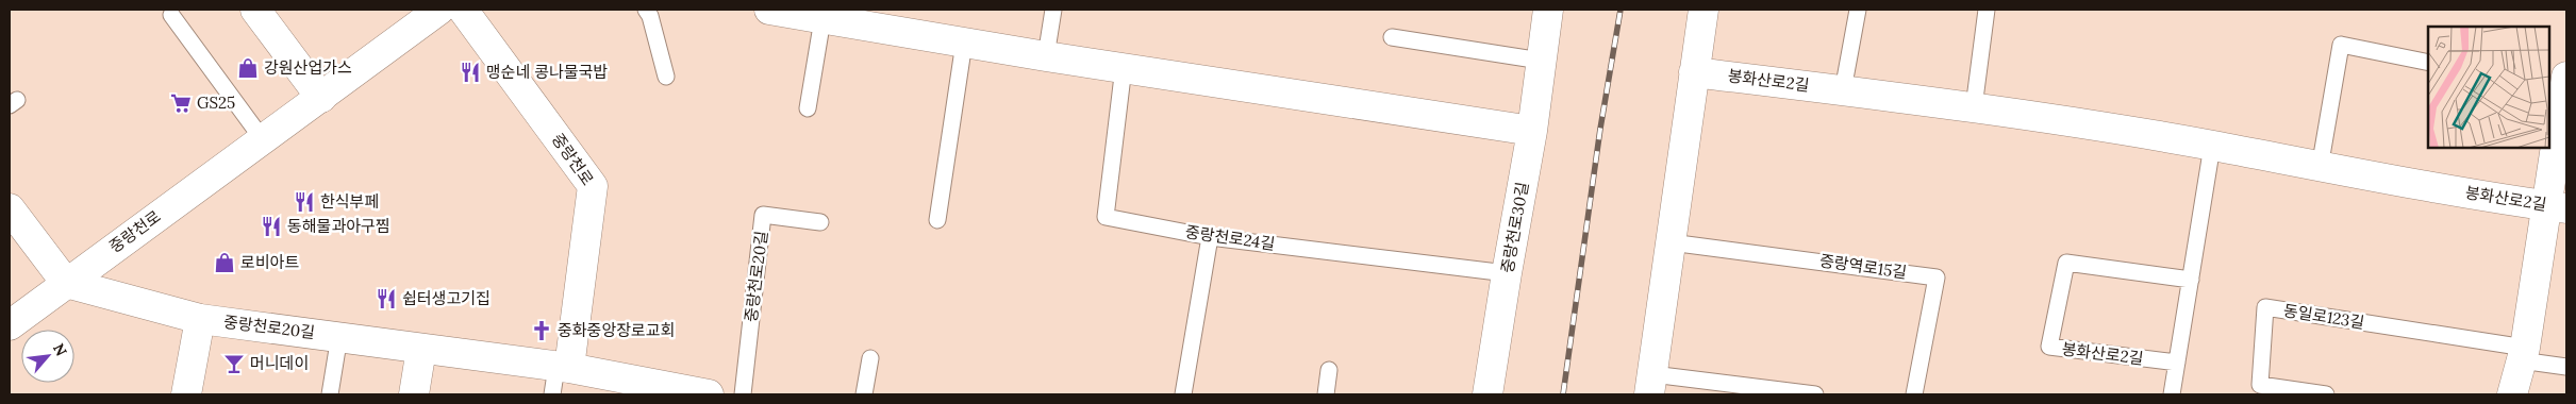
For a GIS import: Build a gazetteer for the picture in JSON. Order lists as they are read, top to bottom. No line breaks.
{"streets":{"street":["봉화산로2길","중랑천로","중랑천로30길","중랑천로20길"],"lane":["중랑천로24길","중랑역로15길","동일로123길"]},"crossings":[["중랑천로","중랑천로20길"],["중랑천로30길","중랑천로24길"]],"places":{"shop":["강원산업가스","로비아트"],"restaurant":["맹순네 콩나물국밥","한식부페","동해물과아구찜","쉽터생고기집"],"supermarket":["GS25"],"church":["중화중앙장로교회"],"bar":["머니데이"]},"north":"top right"}
